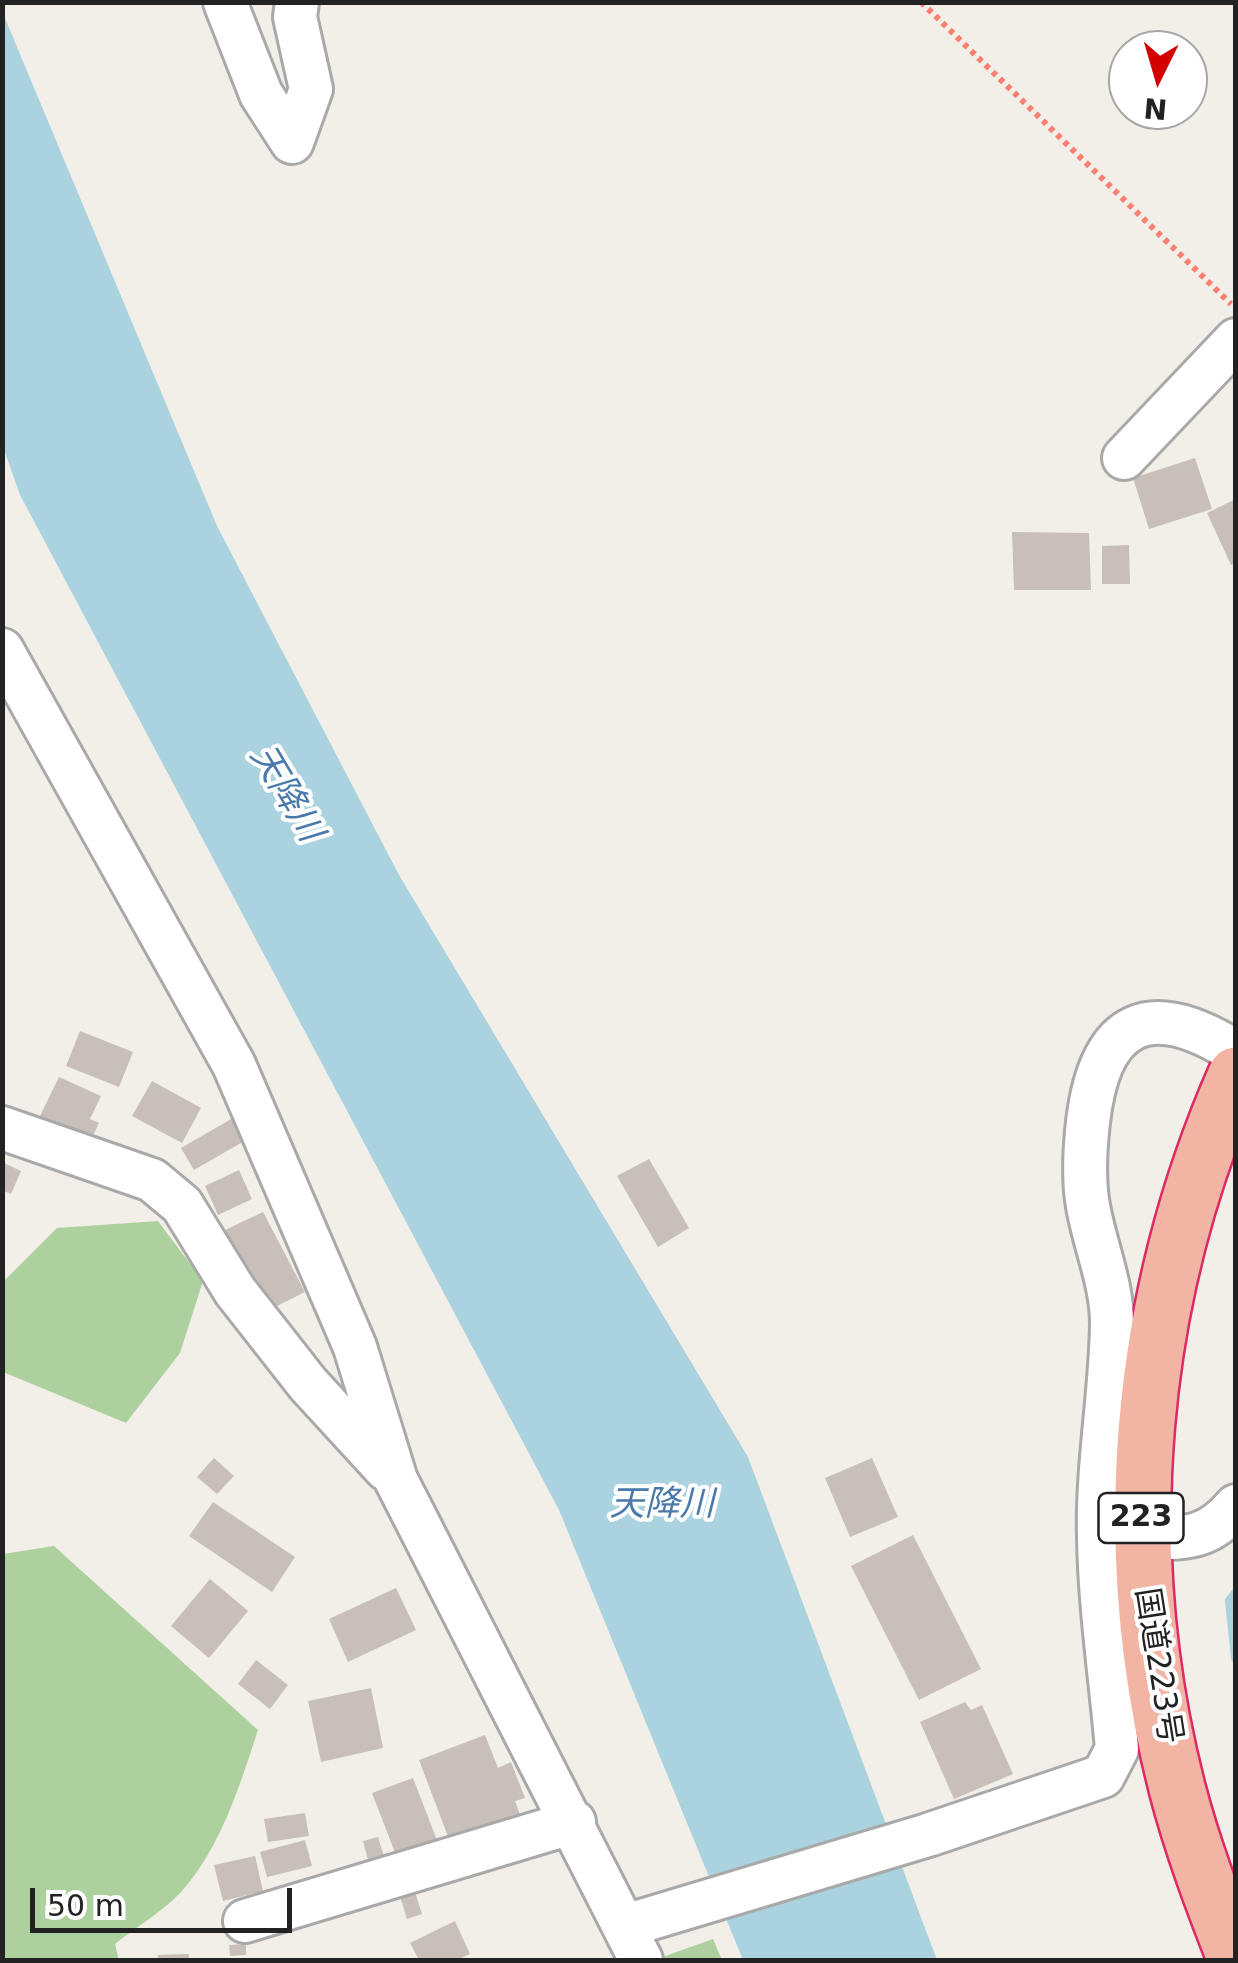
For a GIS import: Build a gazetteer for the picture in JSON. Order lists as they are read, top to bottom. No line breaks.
{"streets":{"highway":["223","国道223号"]},"water":["天降川"],"scale_bar":"50 m","north":"bottom"}
